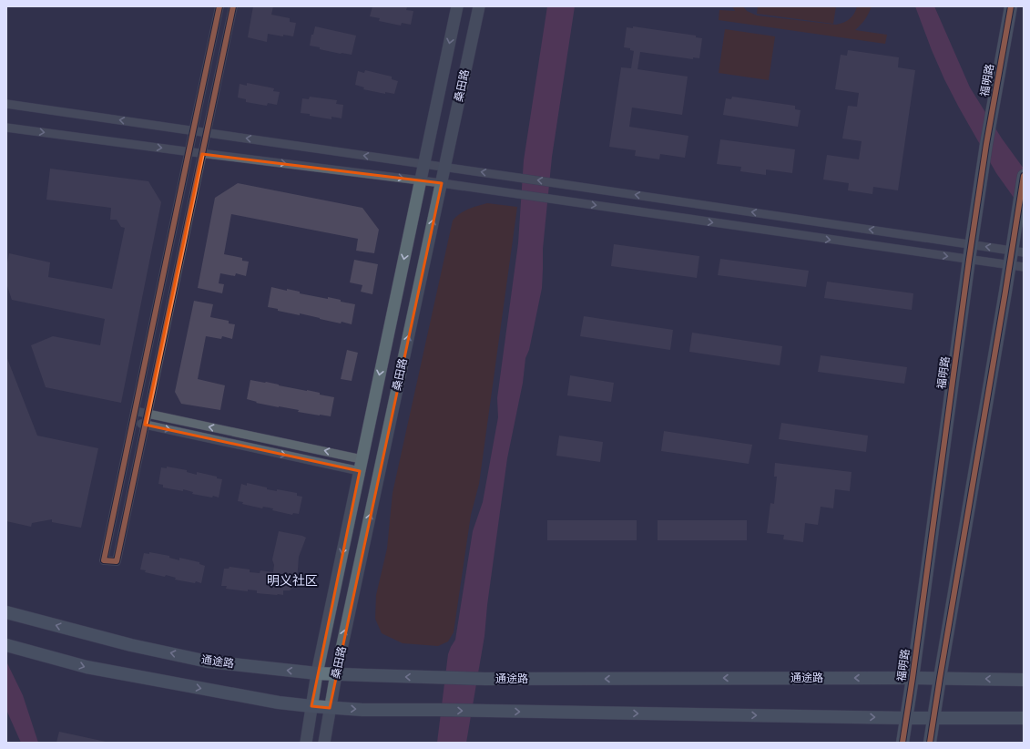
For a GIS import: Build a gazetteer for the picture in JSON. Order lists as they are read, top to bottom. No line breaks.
{"streets":{"main road":["福明路","桑田路","通途路"]},"crossings":[["福明路","通途路"],["桑田路","通途路"]],"districts":["明义社区"]}
